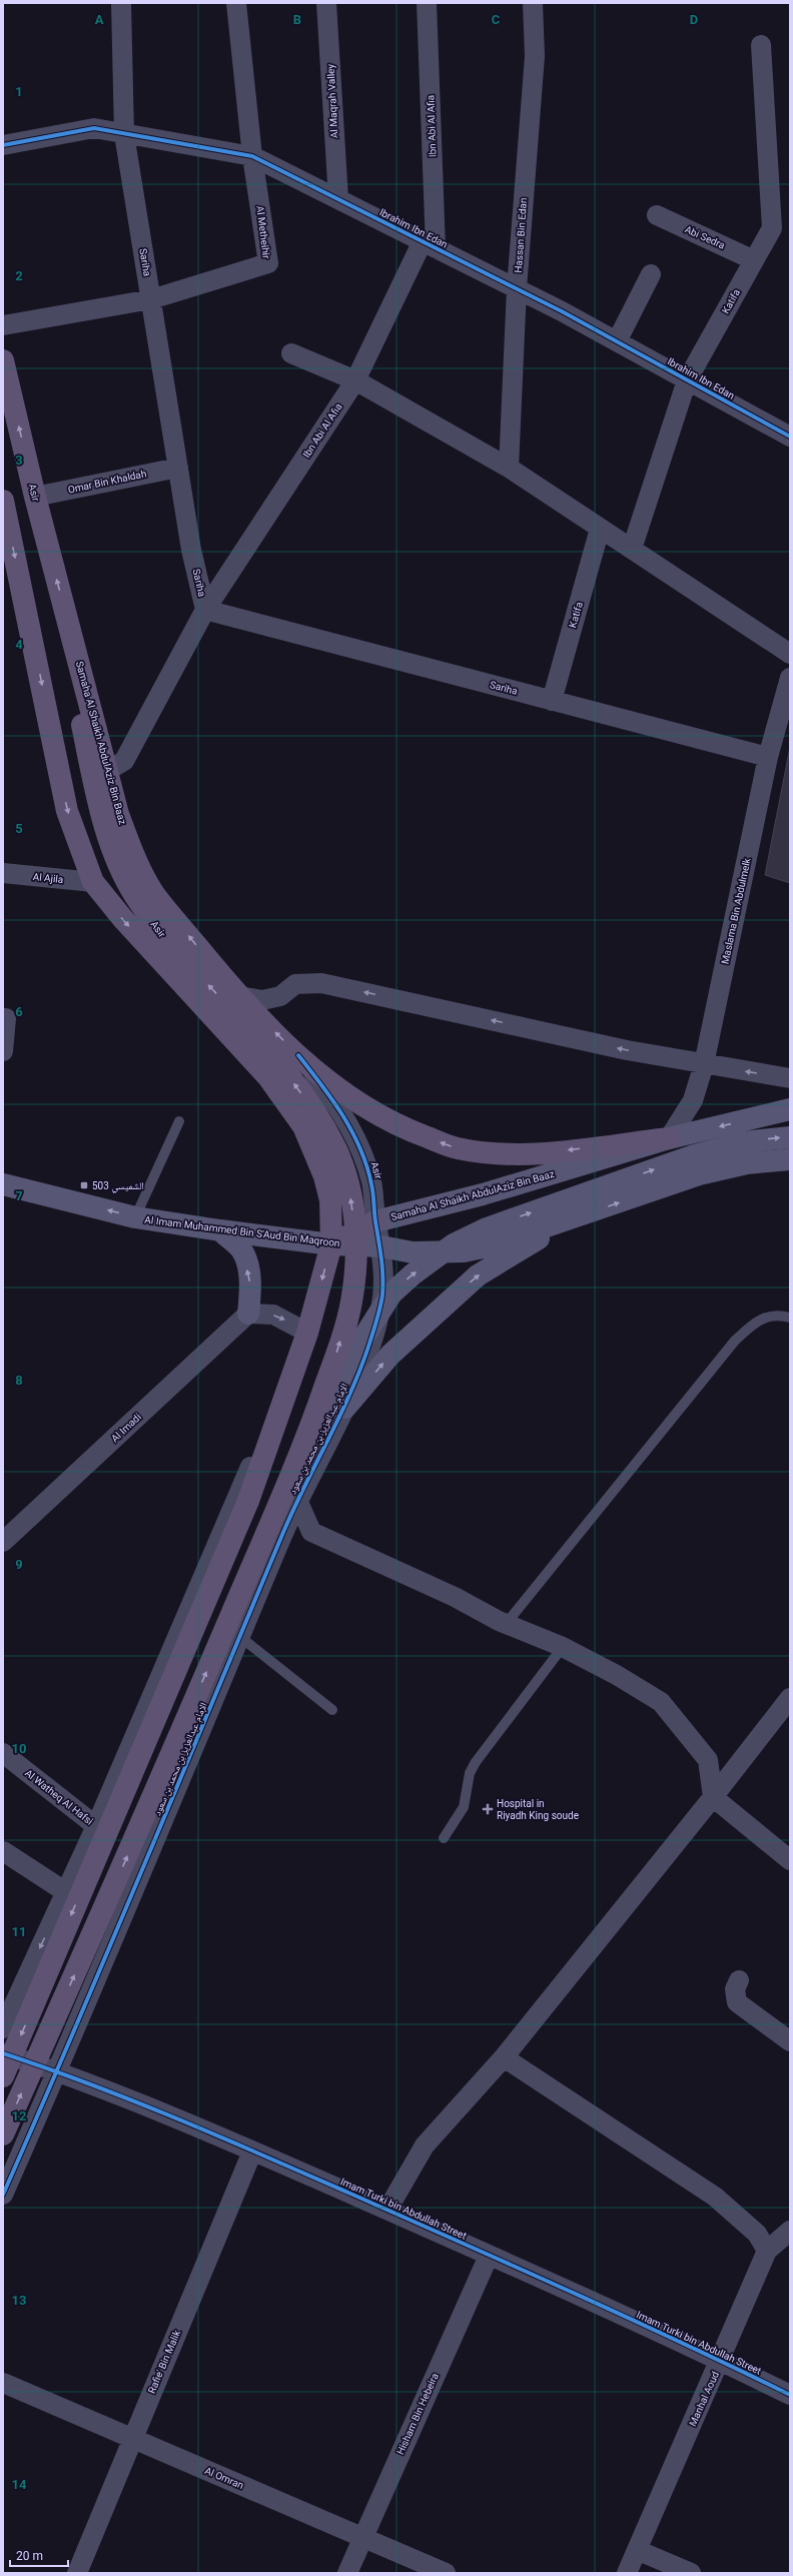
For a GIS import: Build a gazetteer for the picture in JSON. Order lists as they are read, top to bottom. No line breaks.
{"streets":{"main road":["Asir","Samaha Al Shaikh AbdulAziz Bin Baaz","الإمام عبدالعزيز بن محمد بن سعود"],"street":["Al Maqrah Valley","Ibn Abi Al Afia","Ibrahim Ibn Edan","Al Metheihir","Hassan Bin Edan","Abi Sedra","Sariha","Katifa","Omar Bin Khaldah","Al Ajila","Maslama Bin Abdulmelk","Al Imam Muhammed Bin S'Aud Bin Maqroon","Al Imadi","Al Watheq Al Hafsi","Imam Turki bin Abdullah Street","Rafie' Bin Malik","Manhal Aoud","Hisham Bin Hebeira","Al Omran"]},"crossings":[["Al Maqrah Valley","Ibrahim Ibn Edan"],["Ibn Abi Al Afia","Ibrahim Ibn Edan"],["Ibn Abi Al Afia","Sariha"],["Ibn Abi Al Afia","Samaha Al Shaikh AbdulAziz Bin Baaz"],["Ibrahim Ibn Edan","Al Metheihir"],["Ibrahim Ibn Edan","Hassan Bin Edan"],["Ibrahim Ibn Edan","Sariha"],["Ibrahim Ibn Edan","Katifa"],["Al Metheihir","Sariha"],["Abi Sedra","Katifa"],["Sariha","Katifa"],["Sariha","Omar Bin Khaldah"],["Sariha","Maslama Bin Abdulmelk"],["Omar Bin Khaldah","Asir"],["Asir","Samaha Al Shaikh AbdulAziz Bin Baaz"],["Asir","Al Imam Muhammed Bin S'Aud Bin Maqroon"],["Asir","الإمام عبدالعزيز بن محمد بن سعود"],["Samaha Al Shaikh AbdulAziz Bin Baaz","Maslama Bin Abdulmelk"],["Samaha Al Shaikh AbdulAziz Bin Baaz","Al Imam Muhammed Bin S'Aud Bin Maqroon"],["الإمام عبدالعزيز بن محمد بن سعود","Imam Turki bin Abdullah Street"],["Imam Turki bin Abdullah Street","Rafie' Bin Malik"],["Imam Turki bin Abdullah Street","Manhal Aoud"],["Imam Turki bin Abdullah Street","Hisham Bin Hebeira"],["Rafie' Bin Malik","Al Omran"],["Hisham Bin Hebeira","Al Omran"]],"one_way":["Samaha Al Shaikh AbdulAziz Bin Baaz"],"places":{"transit":["الشميسي 503"],"health":["Hospital in Riyadh King soude"]},"scale_bar":"20 m","grid":{"columns":["A","B","C","D"],"rows":["1","2","3","4","5","6","7","8","9","10","11","12","13","14"]}}
